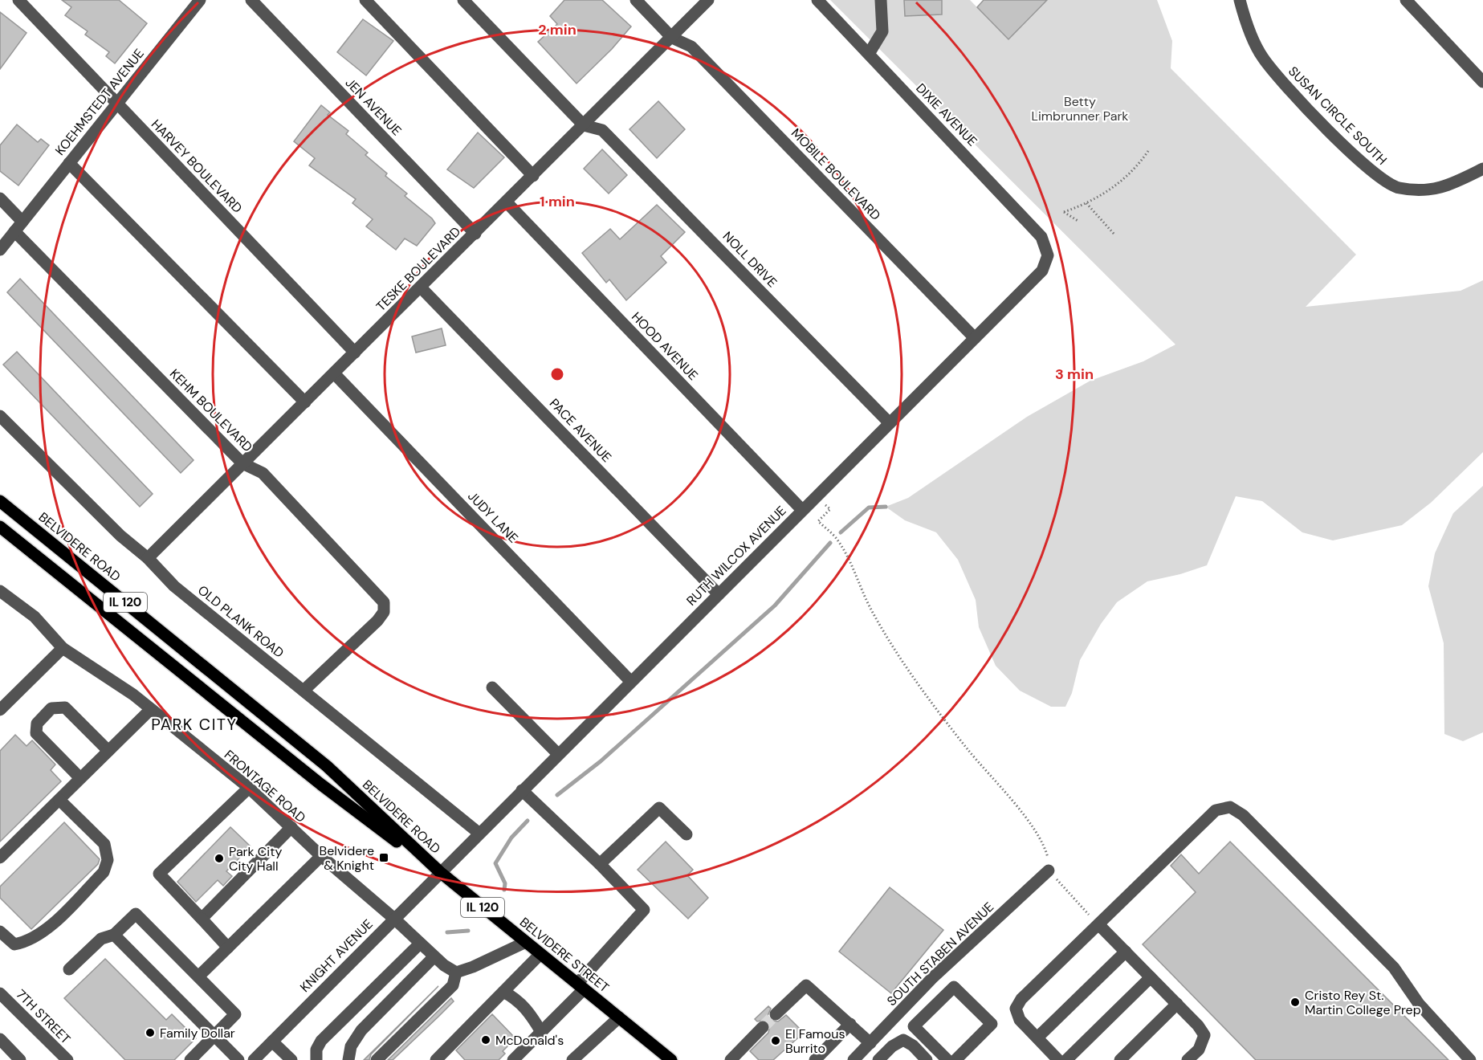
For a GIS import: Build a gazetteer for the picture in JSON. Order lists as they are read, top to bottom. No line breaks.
{"streets":{"main road":["BELVIDERE ROAD","IL 120","BELVIDERE STREET"],"street":["KOEHMSTEDT AVENUE","JEN AVENUE","DIXIE AVENUE","SUSAN CIRCLE SOUTH","HARVEY BOULEVARD","MOBILE BOULEVARD","NOLL DRIVE","TESKE BOULEVARD","HOOD AVENUE","KEHM BOULEVARD","PACE AVENUE","JUDY LANE","RUTH WILCOX AVENUE","OLD PLANK ROAD","FRONTAGE ROAD","SOUTH STABEN AVENUE","KNIGHT AVENUE","7TH STREET"]},"crossings":[["KOEHMSTEDT AVENUE","HARVEY BOULEVARD"],["KOEHMSTEDT AVENUE","KEHM BOULEVARD"],["JEN AVENUE","TESKE BOULEVARD"],["DIXIE AVENUE","RUTH WILCOX AVENUE"],["HARVEY BOULEVARD","TESKE BOULEVARD"],["MOBILE BOULEVARD","TESKE BOULEVARD"],["MOBILE BOULEVARD","RUTH WILCOX AVENUE"],["NOLL DRIVE","TESKE BOULEVARD"],["NOLL DRIVE","RUTH WILCOX AVENUE"],["TESKE BOULEVARD","HOOD AVENUE"],["TESKE BOULEVARD","KEHM BOULEVARD"],["TESKE BOULEVARD","PACE AVENUE"],["TESKE BOULEVARD","JUDY LANE"],["TESKE BOULEVARD","OLD PLANK ROAD"],["HOOD AVENUE","RUTH WILCOX AVENUE"],["KEHM BOULEVARD","OLD PLANK ROAD"],["PACE AVENUE","RUTH WILCOX AVENUE"],["JUDY LANE","RUTH WILCOX AVENUE"],["BELVIDERE ROAD","RUTH WILCOX AVENUE"],["BELVIDERE ROAD","BELVIDERE STREET"],["BELVIDERE ROAD","KNIGHT AVENUE"],["RUTH WILCOX AVENUE","OLD PLANK ROAD"],["RUTH WILCOX AVENUE","BELVIDERE STREET"],["RUTH WILCOX AVENUE","KNIGHT AVENUE"],["FRONTAGE ROAD","KNIGHT AVENUE"],["BELVIDERE STREET","KNIGHT AVENUE"]],"districts":["PARK CITY"],"parks":["Betty Limbrunner Park"],"places":{"transit":["Belvidere & Knight"],"other":["Park City City Hall","Cristo Rey St. Martin College Prep","Family Dollar","McDonald's","El Famous Burrito"]},"rings":["2 min","1 min","3 min"]}
